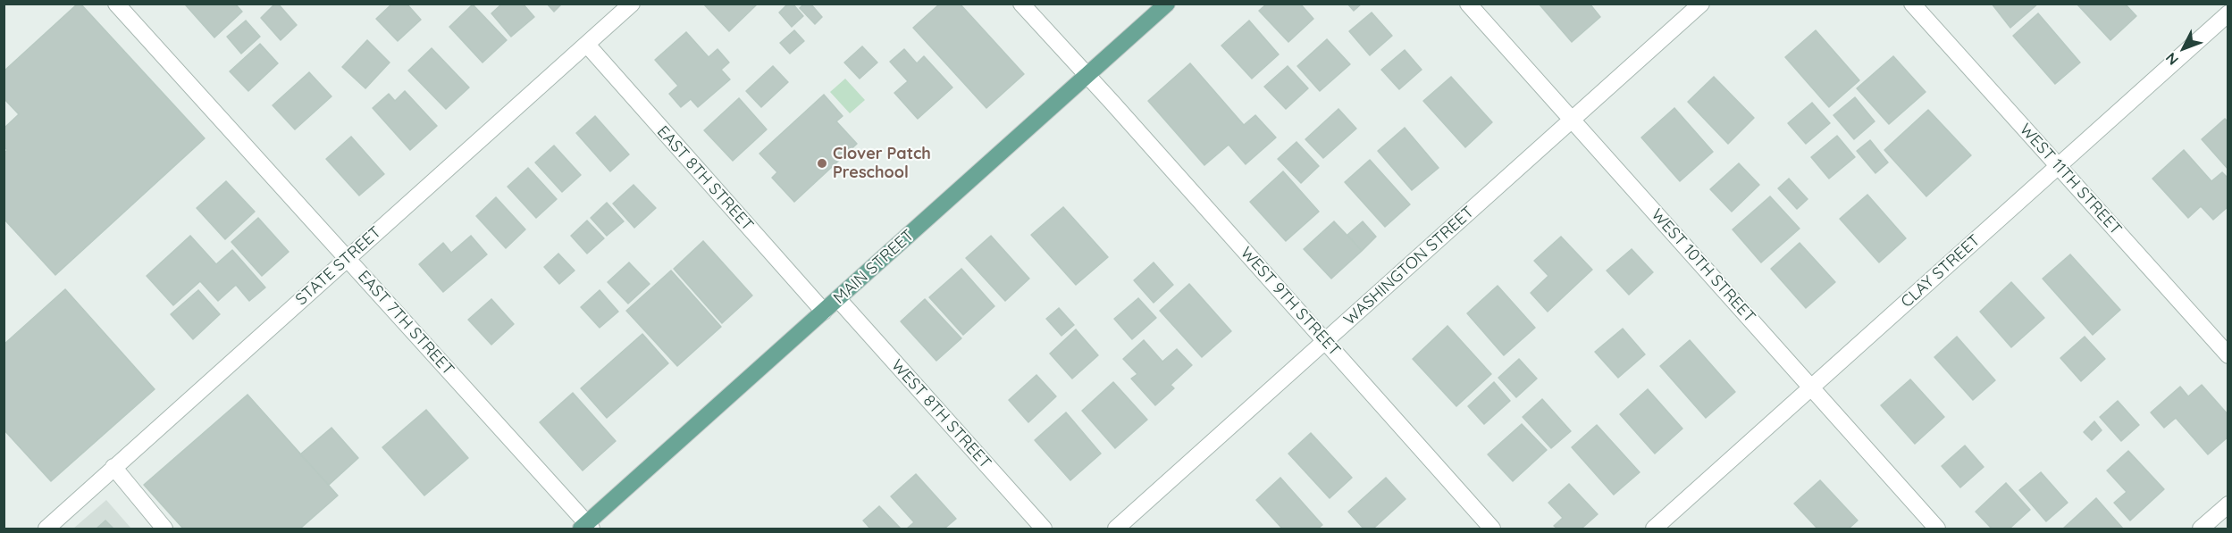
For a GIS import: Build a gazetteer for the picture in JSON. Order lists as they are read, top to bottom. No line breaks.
{"streets":{"main road":["MAIN STREET"],"street":["EAST 8TH STREET","WEST 11TH STREET","STATE STREET","WASHINGTON STREET","WEST 10TH STREET","CLAY STREET","WEST 9TH STREET","EAST 7TH STREET","WEST 8TH STREET"]},"crossings":[["EAST 8TH STREET","STATE STREET"],["EAST 8TH STREET","MAIN STREET"],["WEST 11TH STREET","CLAY STREET"],["STATE STREET","EAST 7TH STREET"],["WASHINGTON STREET","WEST 10TH STREET"],["WASHINGTON STREET","WEST 9TH STREET"],["WEST 10TH STREET","CLAY STREET"],["MAIN STREET","WEST 9TH STREET"],["MAIN STREET","EAST 7TH STREET"],["MAIN STREET","WEST 8TH STREET"]],"places":["Clover Patch Preschool"],"north":"bottom left"}
